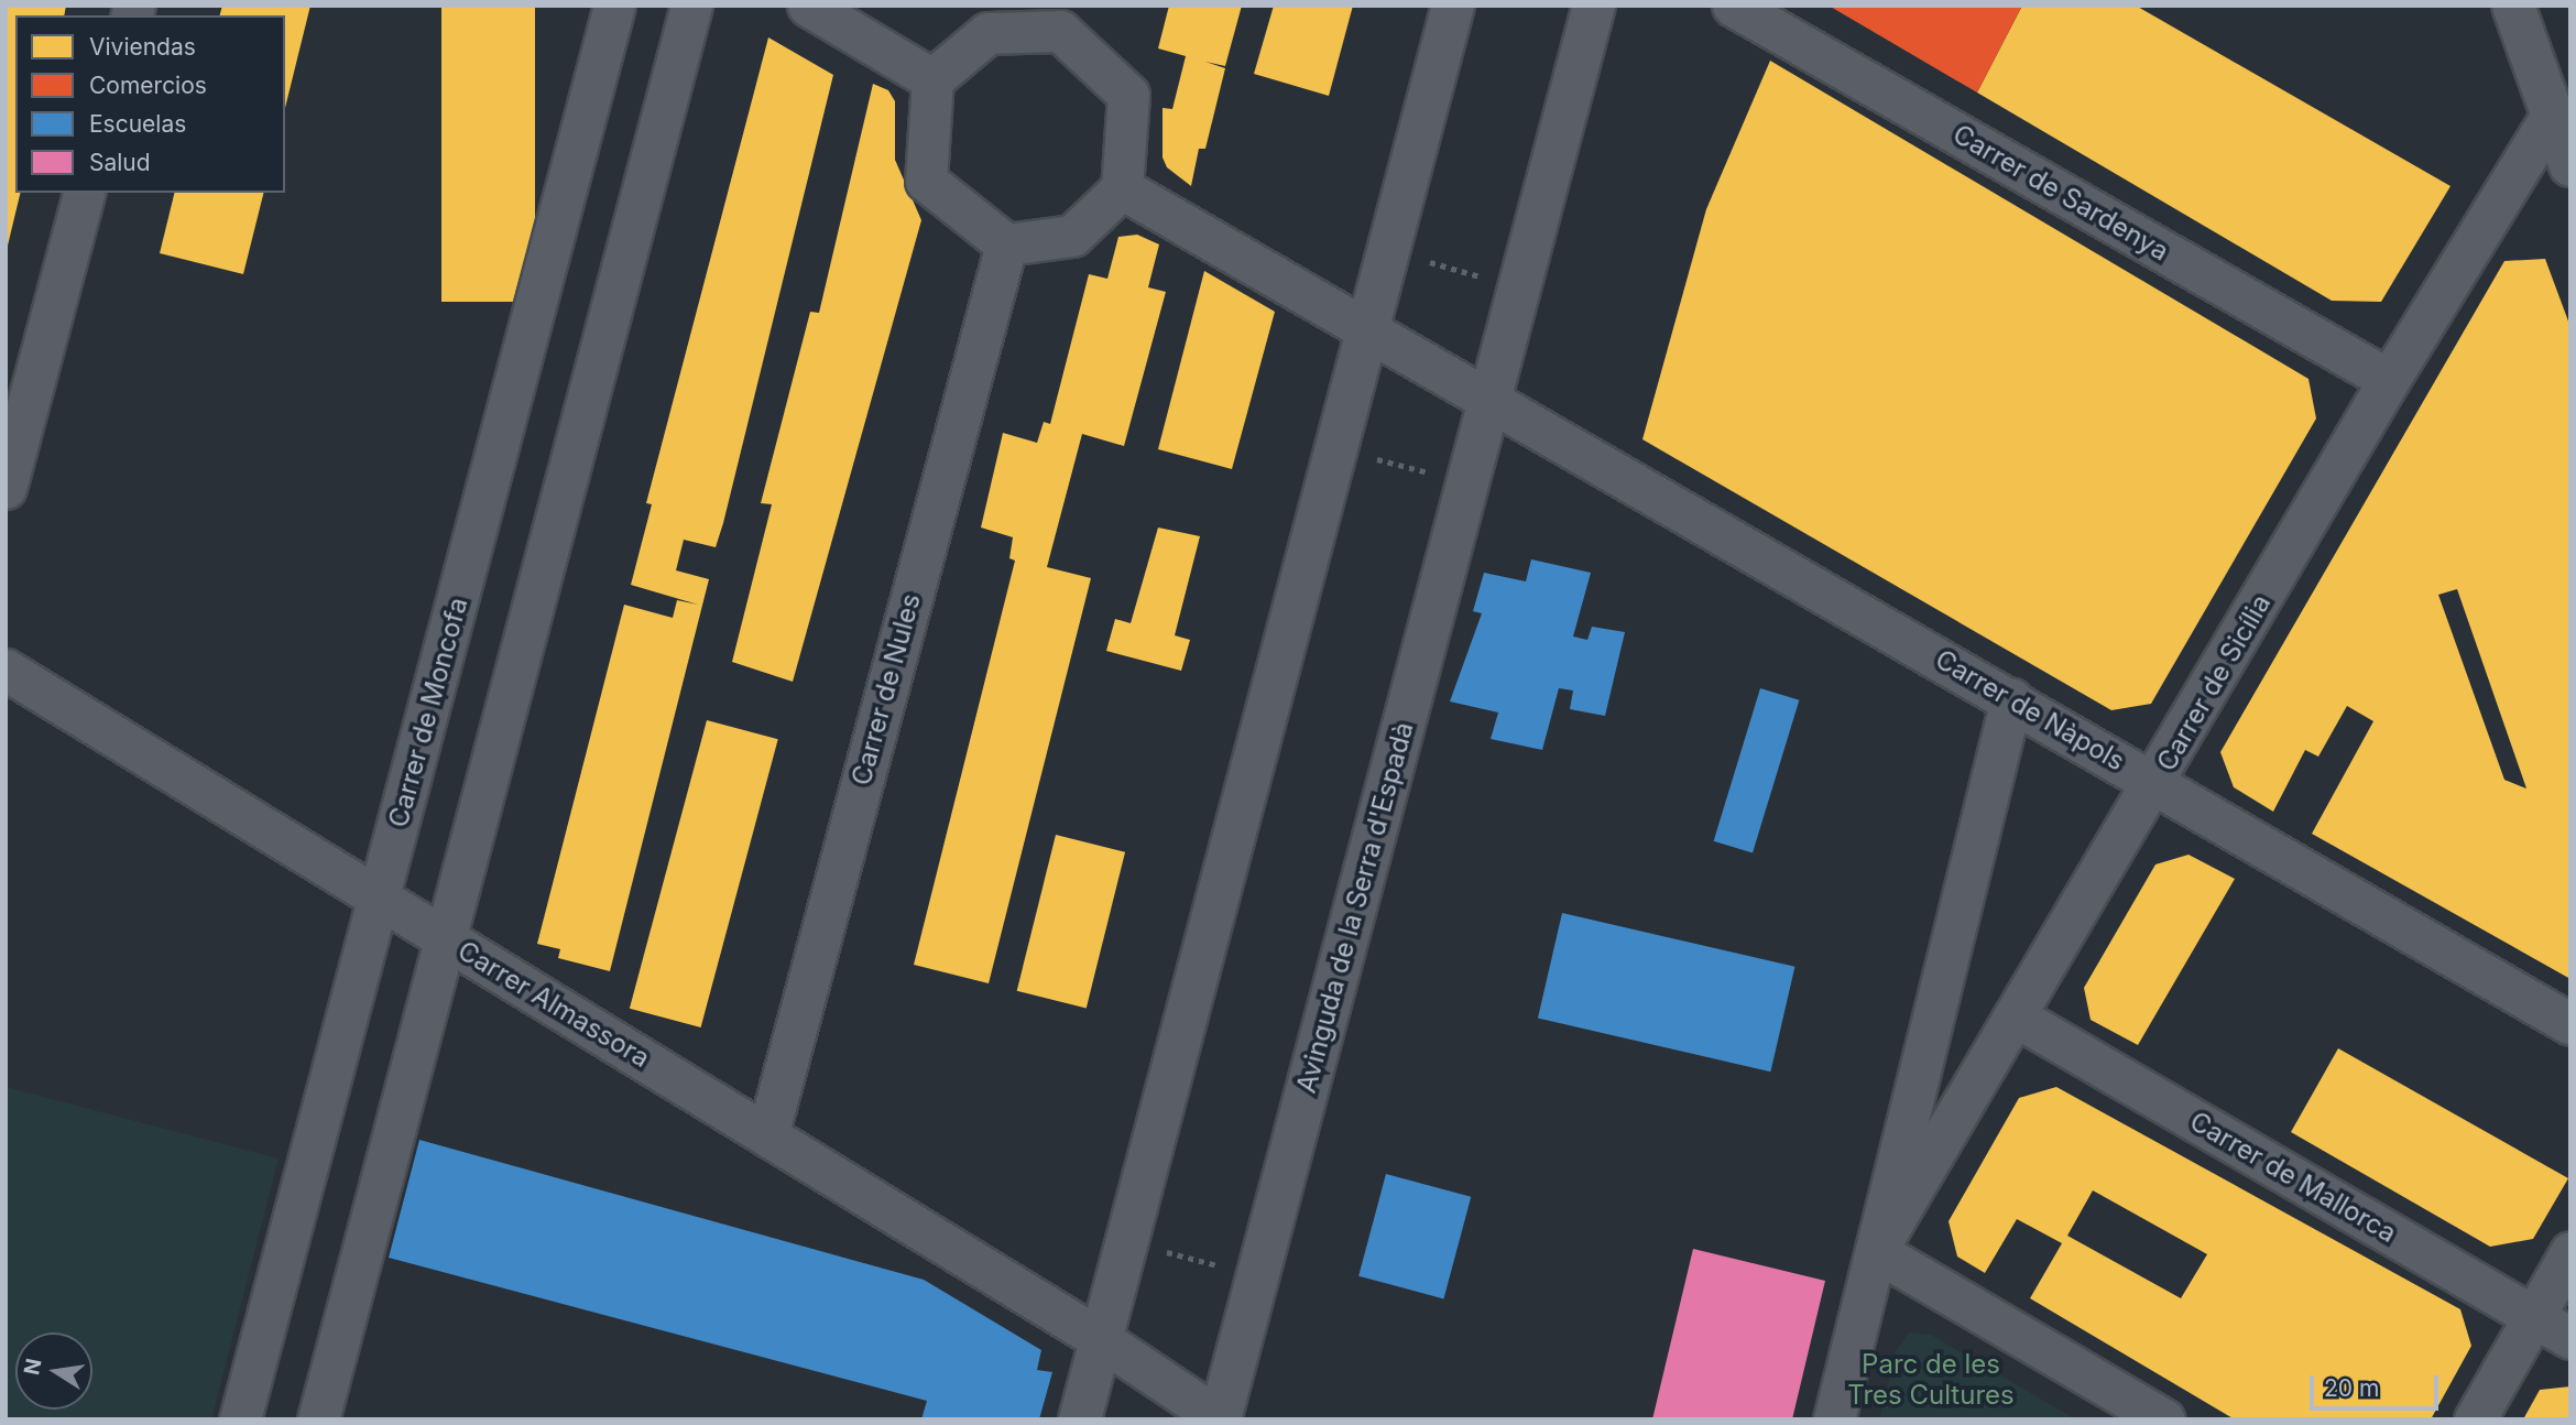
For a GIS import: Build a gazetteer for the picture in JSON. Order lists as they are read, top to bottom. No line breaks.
{"streets":{"street":["Carrer de Sardenya","Carrer de Sicília","Carrer de Nules","Carrer de Nàpols","Carrer de Moncofa","Avinguda de la Serra d'Espadà","Carrer Almassora","Carrer de Mallorca"]},"crossings":[["Carrer de Sardenya","Carrer de Sicília"],["Carrer de Sicília","Carrer de Nàpols"],["Carrer de Sicília","Carrer de Mallorca"],["Carrer de Nules","Carrer Almassora"],["Carrer de Nàpols","Avinguda de la Serra d'Espadà"],["Carrer de Moncofa","Carrer Almassora"],["Avinguda de la Serra d'Espadà","Carrer Almassora"]],"parks":["Parc de les Tres Cultures"],"legend":["Viviendas","Comercios","Escuelas","Salud"],"scale_bar":"20 m","north":"left"}
